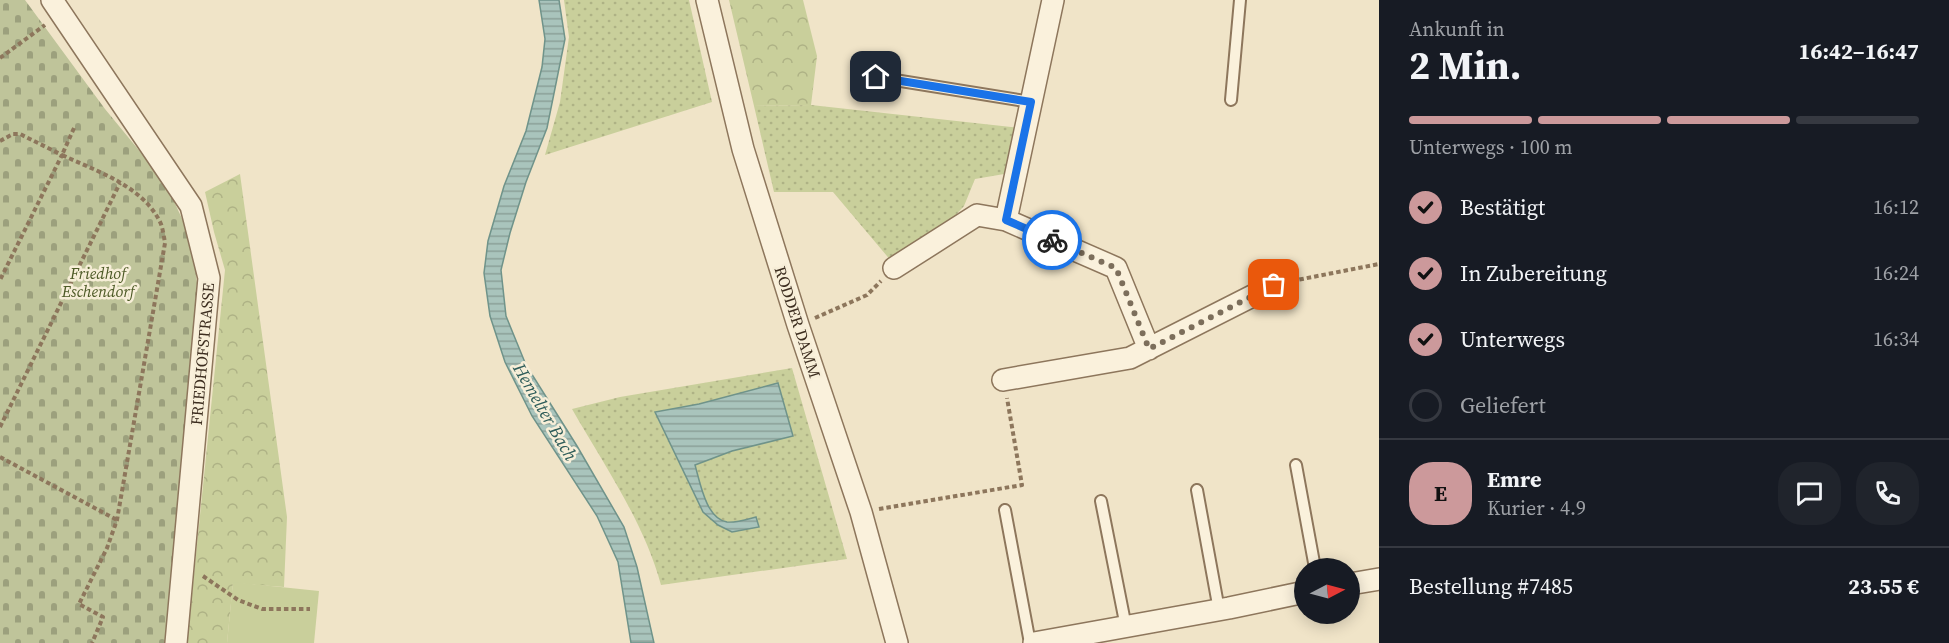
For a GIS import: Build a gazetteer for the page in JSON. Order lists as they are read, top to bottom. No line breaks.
{"streets":{"street":["RODDER DAMM","FRIEDHOFSTRASSE"]},"water":["Hemelter Bach"],"parks":["Friedhof Eschendorf"],"north":"right","page":{"heading":["2 Min.","Ankunft in","16:42–16:47"],"panel":["Emre","Kurier · 4.9","Bestellung #7485","23.55 €"],"bar":"Unterwegs · 100 m","list":[["Bestätigt","16:12"],["In Zubereitung","16:24"],["Unterwegs","16:34"],"Geliefert"],"round":"E"}}
